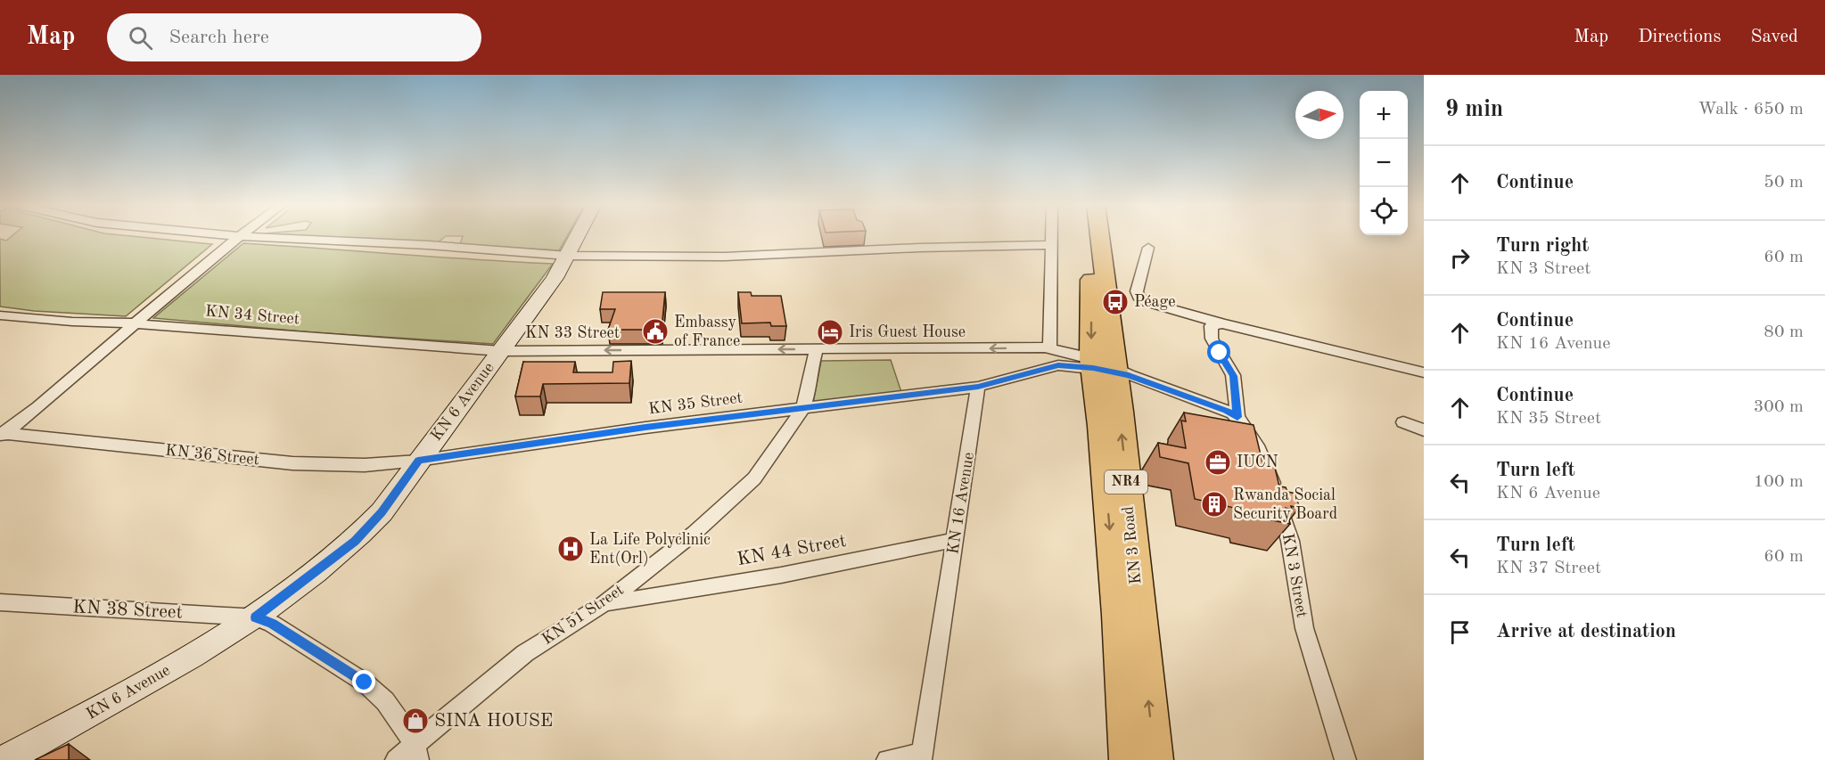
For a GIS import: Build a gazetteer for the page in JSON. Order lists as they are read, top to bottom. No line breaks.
{"streets":{"highway":["NR4","KN 3 Road"],"main road":["KN 6 Avenue"],"street":["KN 34 Street","KN 33 Street","KN 35 Street","KN 36 Street","KN 16 Avenue","KN 44 Street","KN 3 Street","KN 38 Street","KN 51 Street"]},"crossings":[["KN 34 Street","KN 33 Street"],["KN 34 Street","KN 6 Avenue"],["KN 33 Street","KN 6 Avenue"],["KN 33 Street","KN 3 Road"],["KN 33 Street","KN 51 Street"],["KN 6 Avenue","KN 35 Street"],["KN 6 Avenue","KN 36 Street"],["KN 6 Avenue","KN 38 Street"],["KN 35 Street","KN 36 Street"],["KN 35 Street","KN 16 Avenue"],["KN 35 Street","KN 51 Street"],["KN 16 Avenue","KN 44 Street"],["KN 44 Street","KN 51 Street"]],"places":{"bus stop":["Péage"],"public building":["Embassy of France"],"hotel":["Iris Guest House"],"office":["IUCN"],"building":["Rwanda Social Security Board"],"hospital":["La Life Polyclinic Ent(Orl)"],"shop":["SINA HOUSE"]},"north":"right","page":{"header":"Map","search":"Search here","nav":["Map","Directions","Saved"],"heading":["9 min","Walk · 650 m"],"map_buttons":["+","−"],"list":[["Continue","50 m"],["Turn right","KN 3 Street","60 m"],["Continue","KN 16 Avenue","80 m"],["Continue","KN 35 Street","300 m"],["Turn left","KN 6 Avenue","100 m"],["Turn left","KN 37 Street","60 m"],"Arrive at destination"]}}
